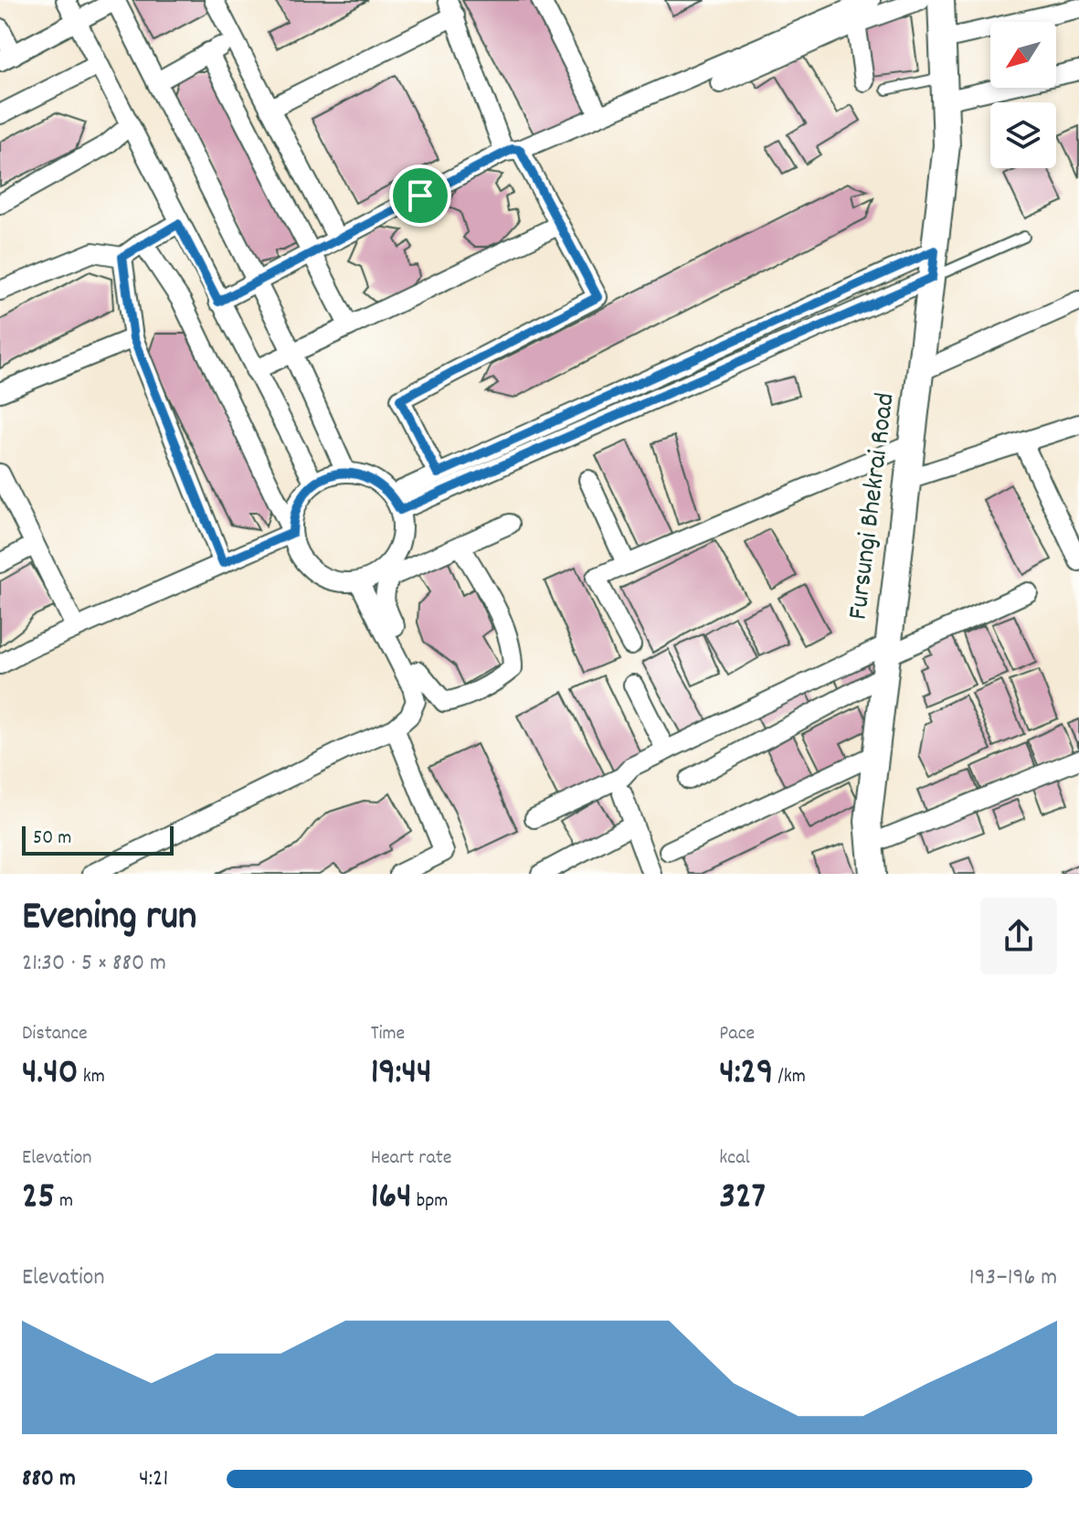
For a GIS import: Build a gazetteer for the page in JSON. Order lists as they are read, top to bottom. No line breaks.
{"streets":{"street":["Fursungi Bhekrai Road"]},"scale_bar":"50 m","north":"bottom left","page":{"scale":"50 m","heading":["Evening run","21:30 · 5 × 880 m"],"stats":[["Distance","4.40 km"],["Time","19:44"],["Pace","4:29 /km"],["Elevation","25 m"],["Heart rate","164 bpm"],["kcal","327"]],"chart":["Elevation","193–196 m"],"list":[{"name":"880 m","note":"4:21"}]}}
